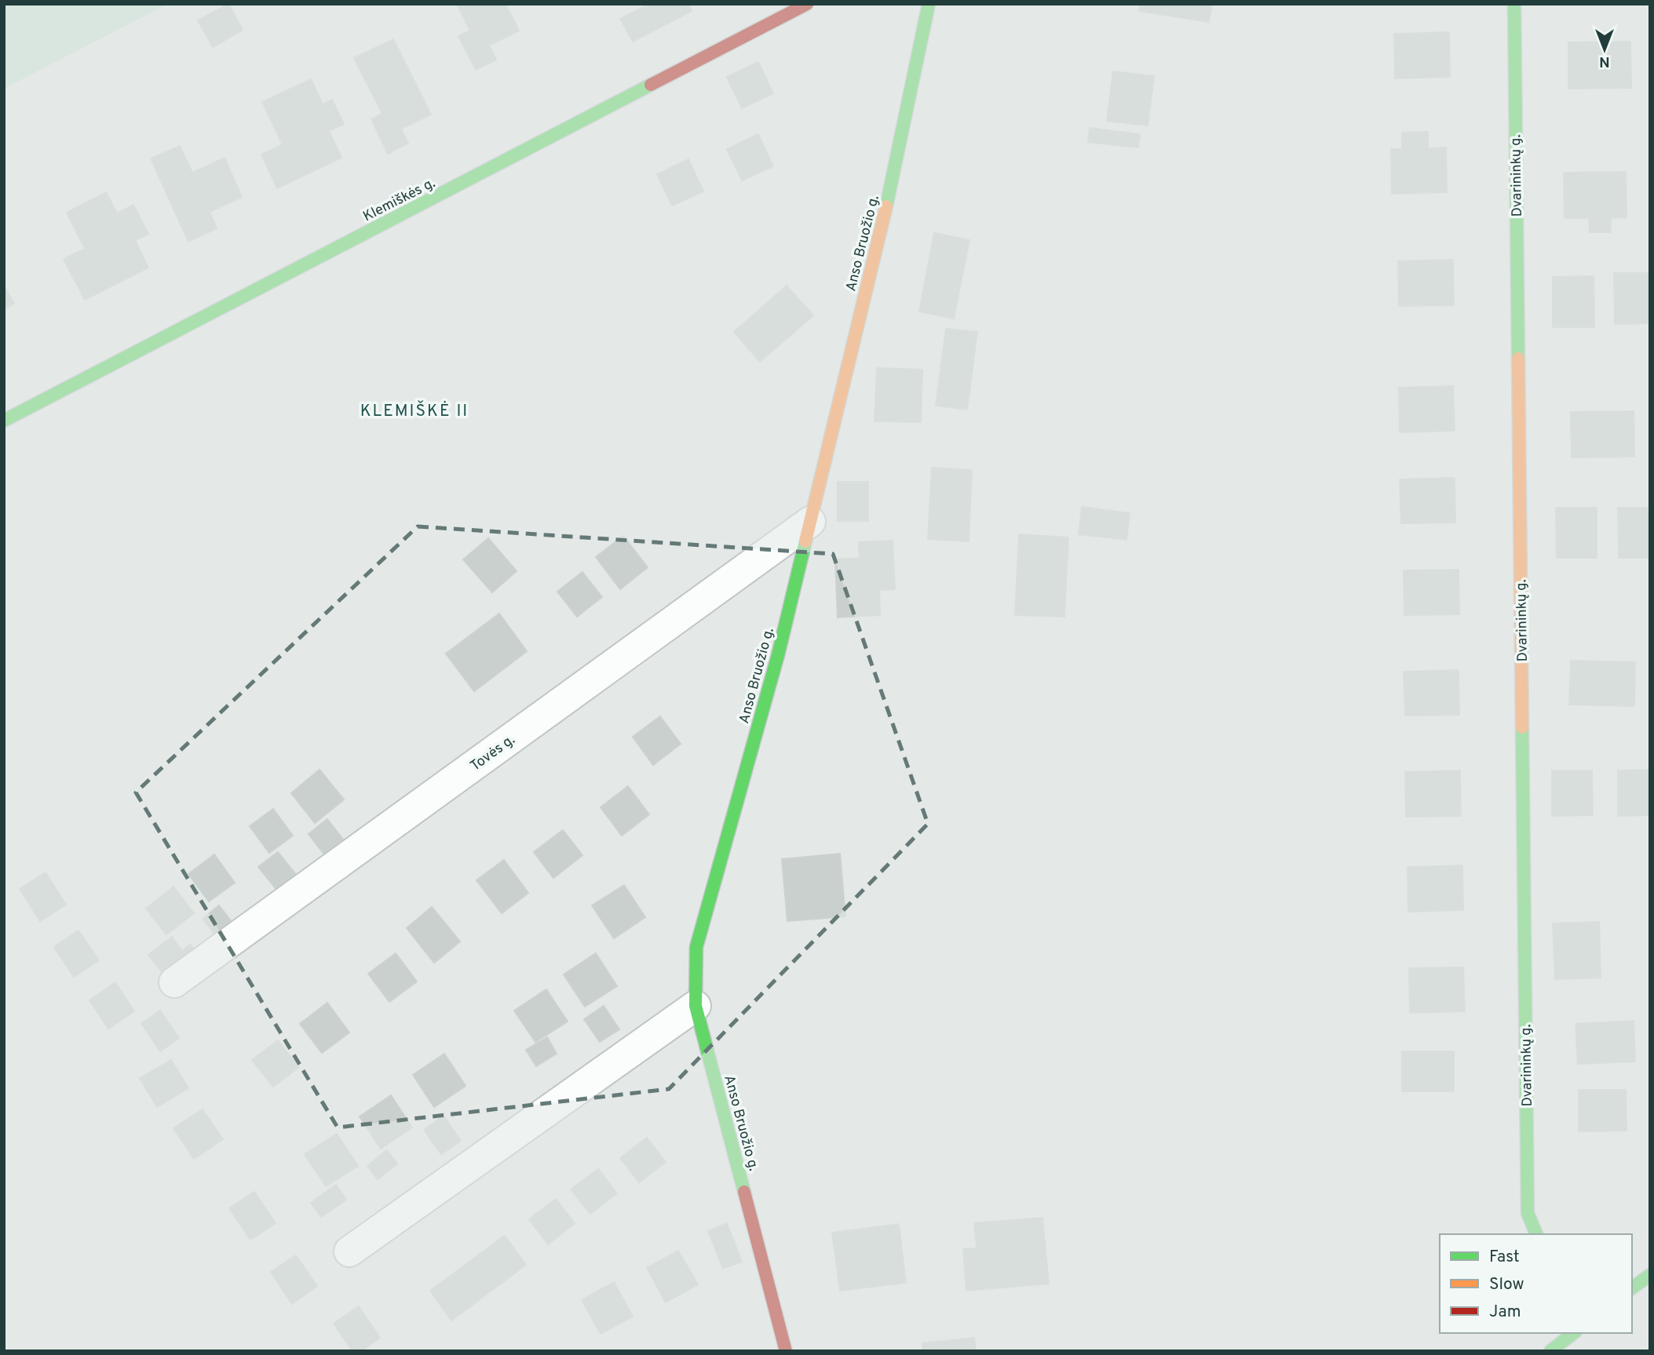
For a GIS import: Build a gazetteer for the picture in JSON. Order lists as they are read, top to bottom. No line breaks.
{"streets":{"street":["Dvarininkų g.","Klemiškės g.","Anso Bruožio g.","Tovės g."]},"crossings":[["Anso Bruožio g.","Tovės g."]],"districts":["KLEMIŠKĖ II"],"legend":["Fast","Slow","Jam"],"north":"bottom"}
